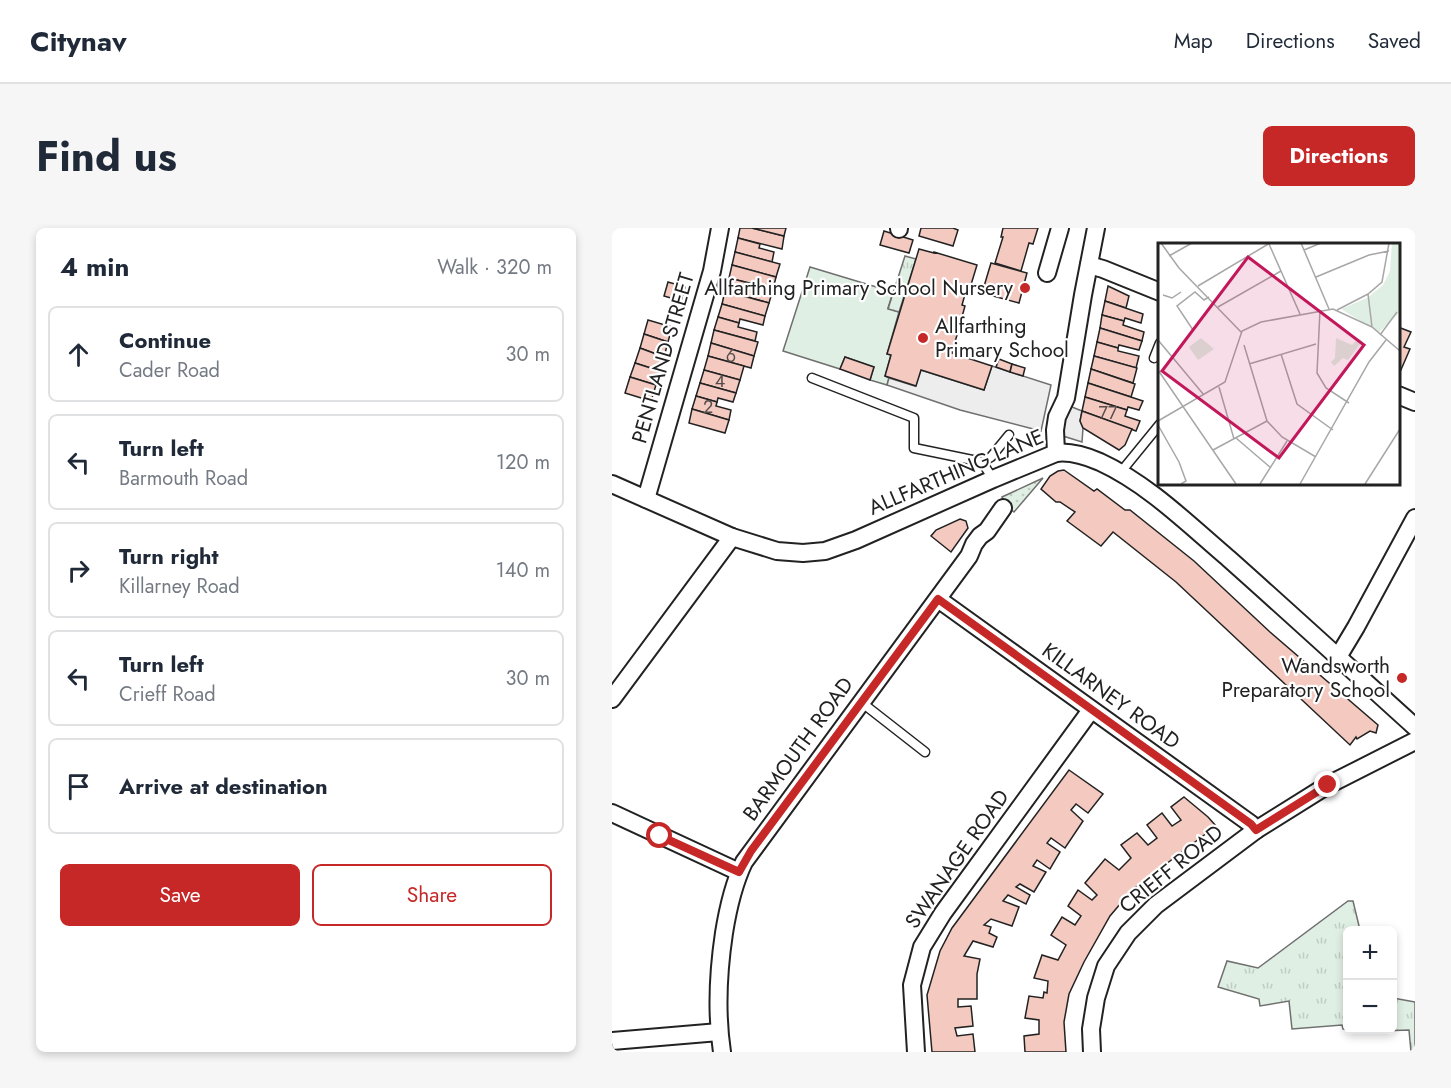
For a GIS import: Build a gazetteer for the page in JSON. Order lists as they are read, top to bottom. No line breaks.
{"streets":{"street":["PENTLAND STREET","ALLFARTHING LANE","KILLARNEY ROAD","BARMOUTH ROAD","SWANAGE ROAD","CRIEFF ROAD"]},"crossings":[["PENTLAND STREET","ALLFARTHING LANE"],["KILLARNEY ROAD","BARMOUTH ROAD"],["KILLARNEY ROAD","SWANAGE ROAD"],["KILLARNEY ROAD","CRIEFF ROAD"]],"places":["Allfarthing Primary School Nursery","Allfarthing Primary School","Wandsworth Preparatory School"],"house_numbers":["6","4","2","77"],"page":{"header":"Citynav","nav":["Map","Directions","Saved"],"title":"Find us","buttons":["Directions",["Save","Share"]],"heading":["4 min","Walk · 320 m"],"list":[["Continue","Cader Road","30 m"],["Turn left","Barmouth Road","120 m"],["Turn right","Killarney Road","140 m"],["Turn left","Crieff Road","30 m"],"Arrive at destination"],"map_buttons":["+","−"]}}
